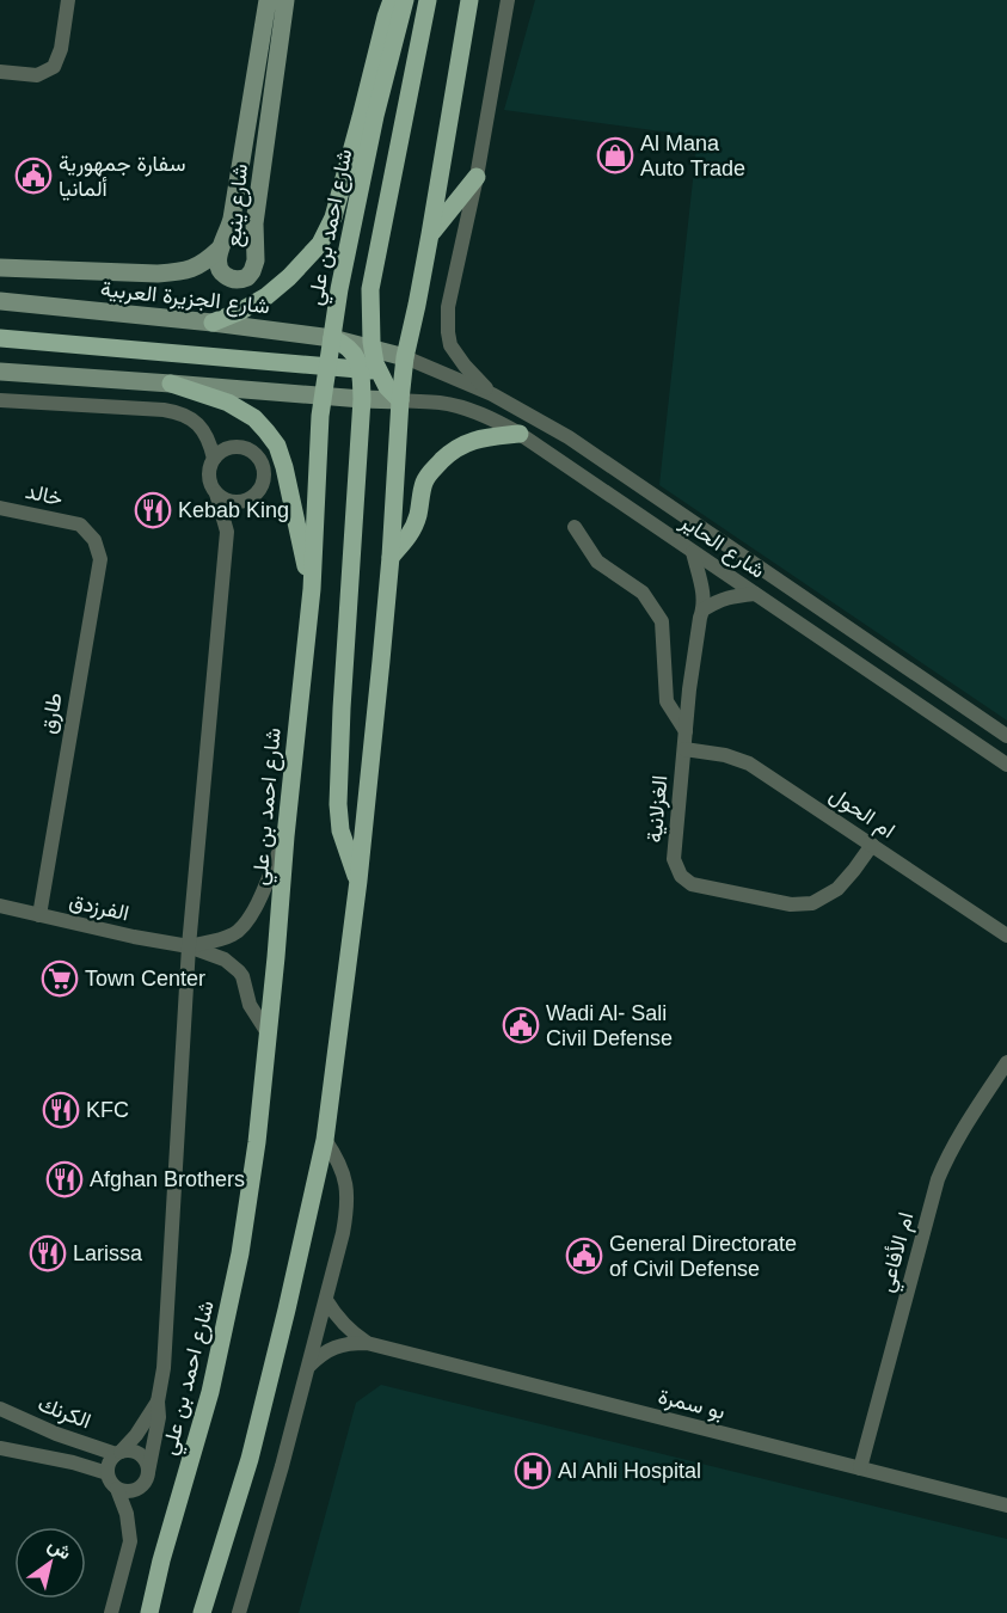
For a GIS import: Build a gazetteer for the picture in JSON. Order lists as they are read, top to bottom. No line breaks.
{"streets":{"main road":["شارع احمد بن علي"],"street":["شارع ينبع","شارع الجزيرة العربية","خالد","شارع الحاير","طارق","الغزلانية","ام الحول","الفرزدق","ام الأفاعي","بو سمرة","الكرنك"]},"crossings":[["شارع ينبع","شارع الجزيرة العربية"],["شارع احمد بن علي","شارع الجزيرة العربية"],["شارع احمد بن علي","الفرزدق"],["شارع احمد بن علي","الكرنك"],["شارع الجزيرة العربية","شارع الحاير"],["خالد","طارق"],["شارع الحاير","الغزلانية"],["طارق","الفرزدق"],["الغزلانية","ام الحول"],["ام الأفاعي","بو سمرة"]],"places":{"shop":["Al Mana Auto Trade"],"public building":["سفارة جمهورية ألمانيا","Wadi Al- Sali Civil Defense","General Directorate of Civil Defense"],"restaurant":["Kebab King","KFC","Afghan Brothers","Larissa"],"supermarket":["Town Center"],"hospital":["Al Ahli Hospital"]},"north":"top right"}
